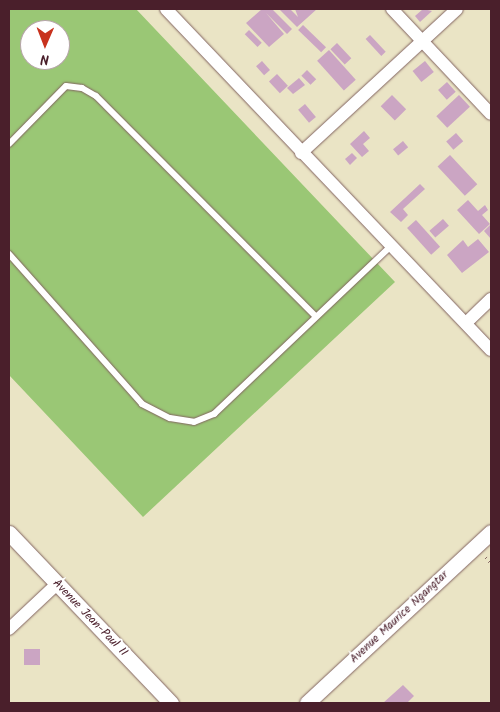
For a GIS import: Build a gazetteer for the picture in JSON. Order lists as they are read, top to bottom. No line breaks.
{"streets":{"street":["Avenue Maurice Ngangtar","Avenue Jean-Paul II"]},"north":"bottom"}
